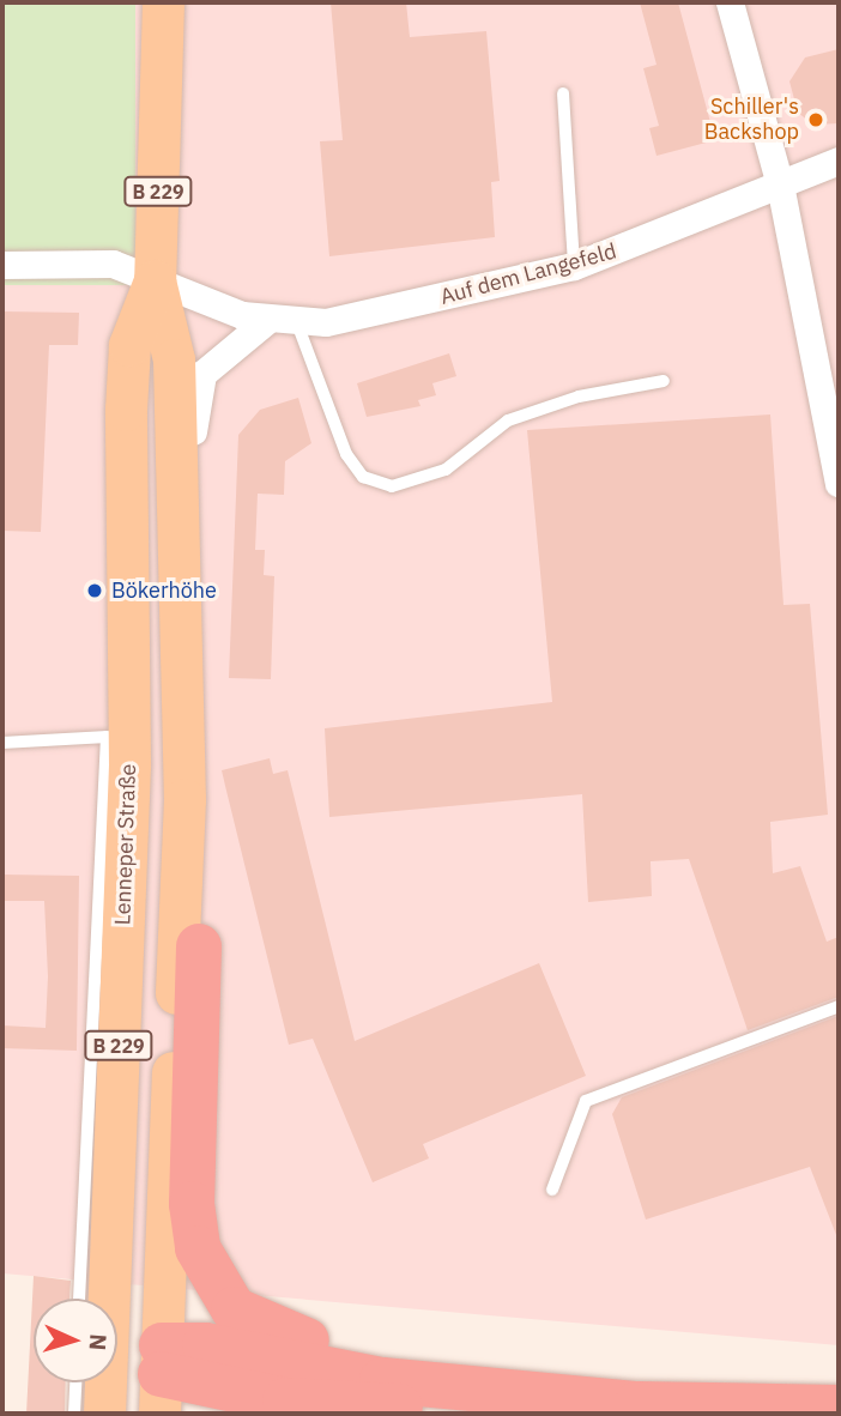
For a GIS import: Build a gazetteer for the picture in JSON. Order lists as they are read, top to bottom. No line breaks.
{"streets":{"main road":["B 229","Lenneper Straße"],"street":["Auf dem Langefeld"]},"crossings":[["Auf dem Langefeld","Lenneper Straße"]],"places":["Schiller's Backshop","Bökerhöhe"],"north":"right"}
